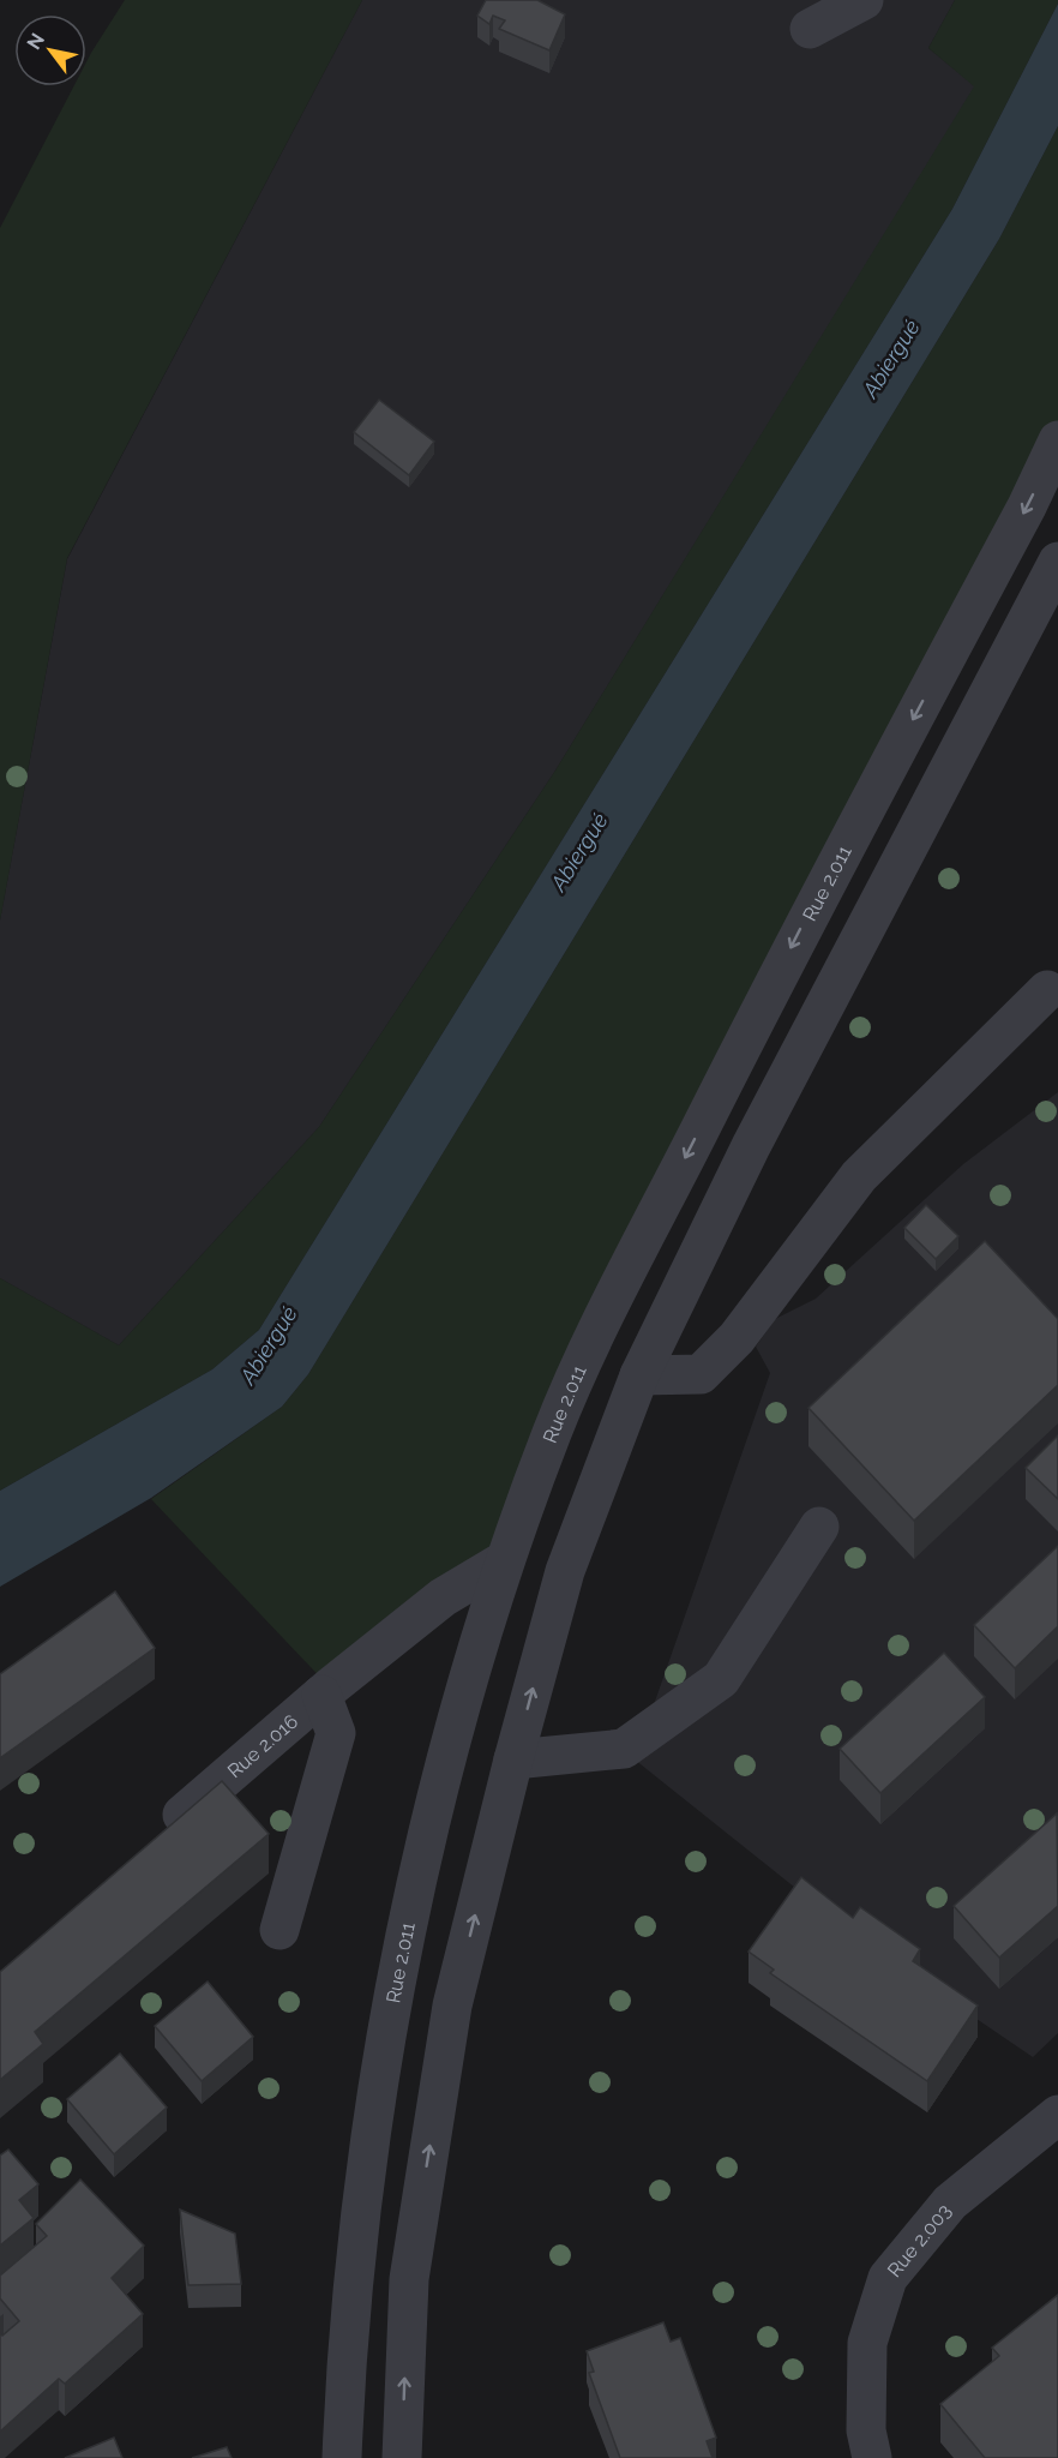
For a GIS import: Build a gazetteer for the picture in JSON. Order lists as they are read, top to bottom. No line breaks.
{"streets":{"street":["Rue 2.011","Rue 2.016","Rue 2.003"]},"crossings":[["Rue 2.011","Rue 2.016"]],"water":["Abiergué"],"north":"top left"}
